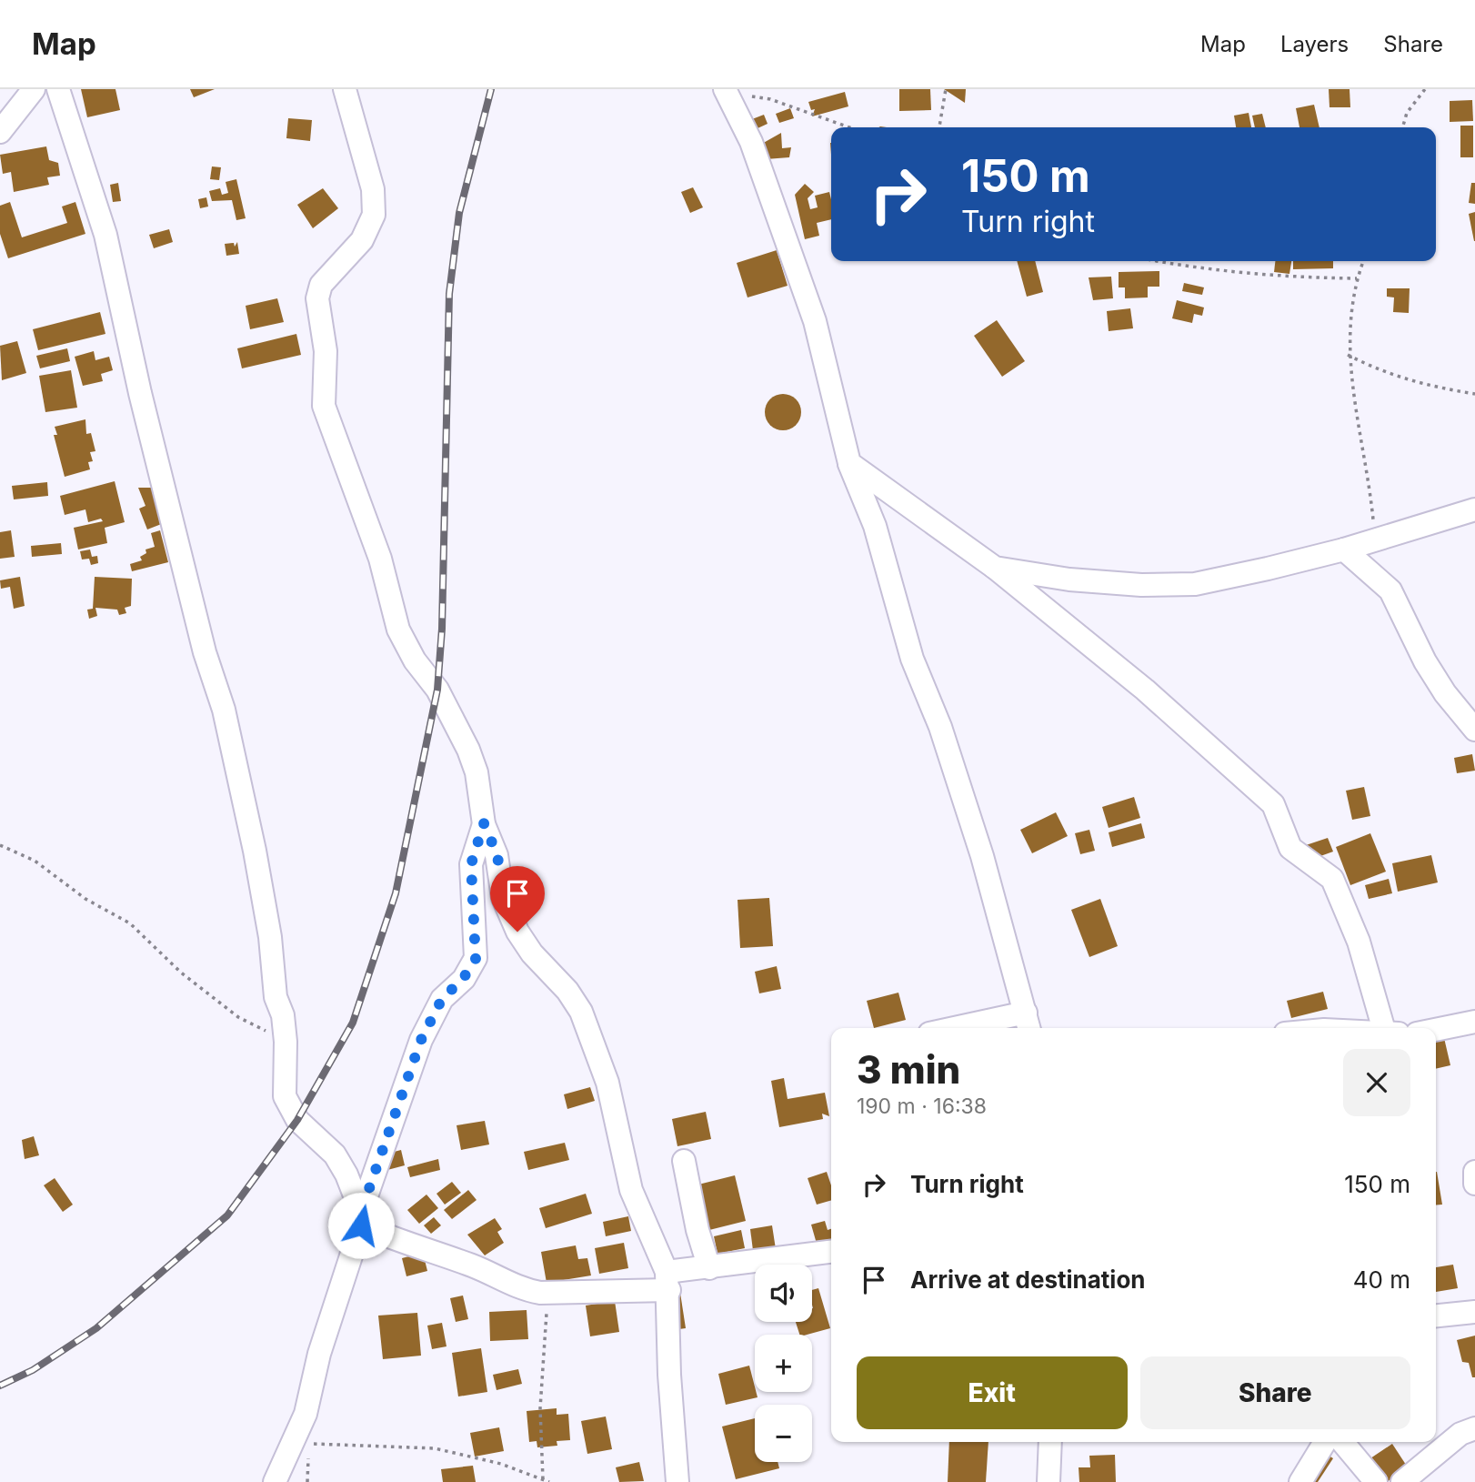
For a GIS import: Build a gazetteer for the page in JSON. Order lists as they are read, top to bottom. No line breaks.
{"page":{"header":"Map","nav":["Map","Layers","Share"],"turn":["150 m","Turn right"],"heading":["3 min","190 m · 16:38"],"list":[{"name":"Turn right","value":"150 m"},{"name":"Arrive at destination","value":"40 m"}],"map_buttons":["+","−"],"buttons":["Exit","Share"]}}
